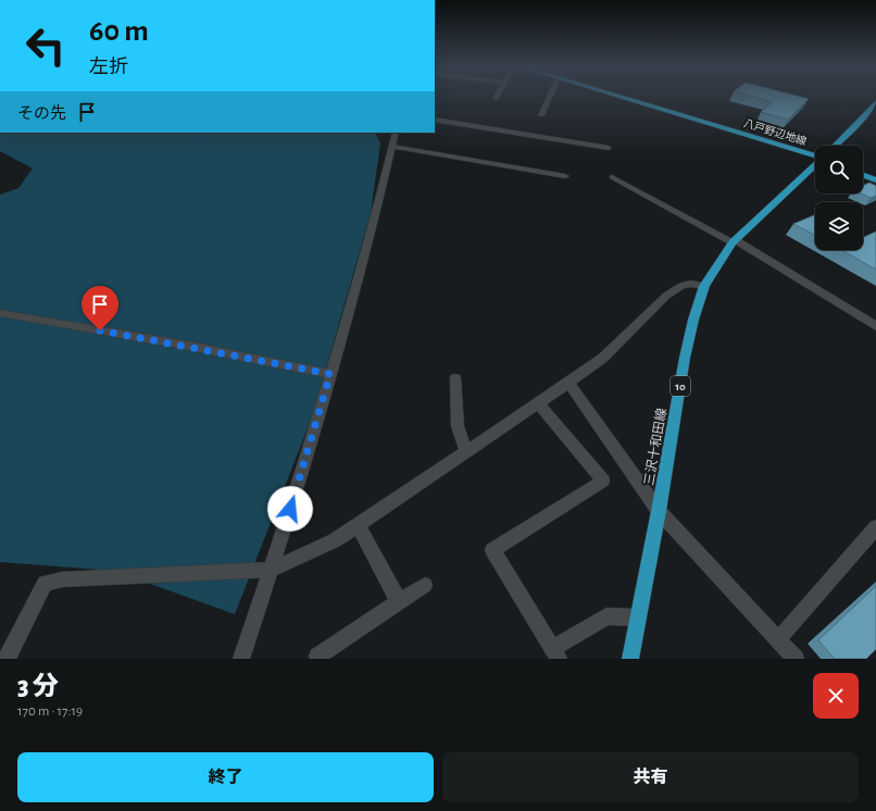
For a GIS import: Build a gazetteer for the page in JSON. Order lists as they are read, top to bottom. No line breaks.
{"streets":{"main road":["八戸野辺地線","10","三沢十和田線"]},"page":{"turn":["60 m","左折"],"then":"その先","heading":["3 分","170 m · 17:19"],"buttons":["終了","共有"]}}
